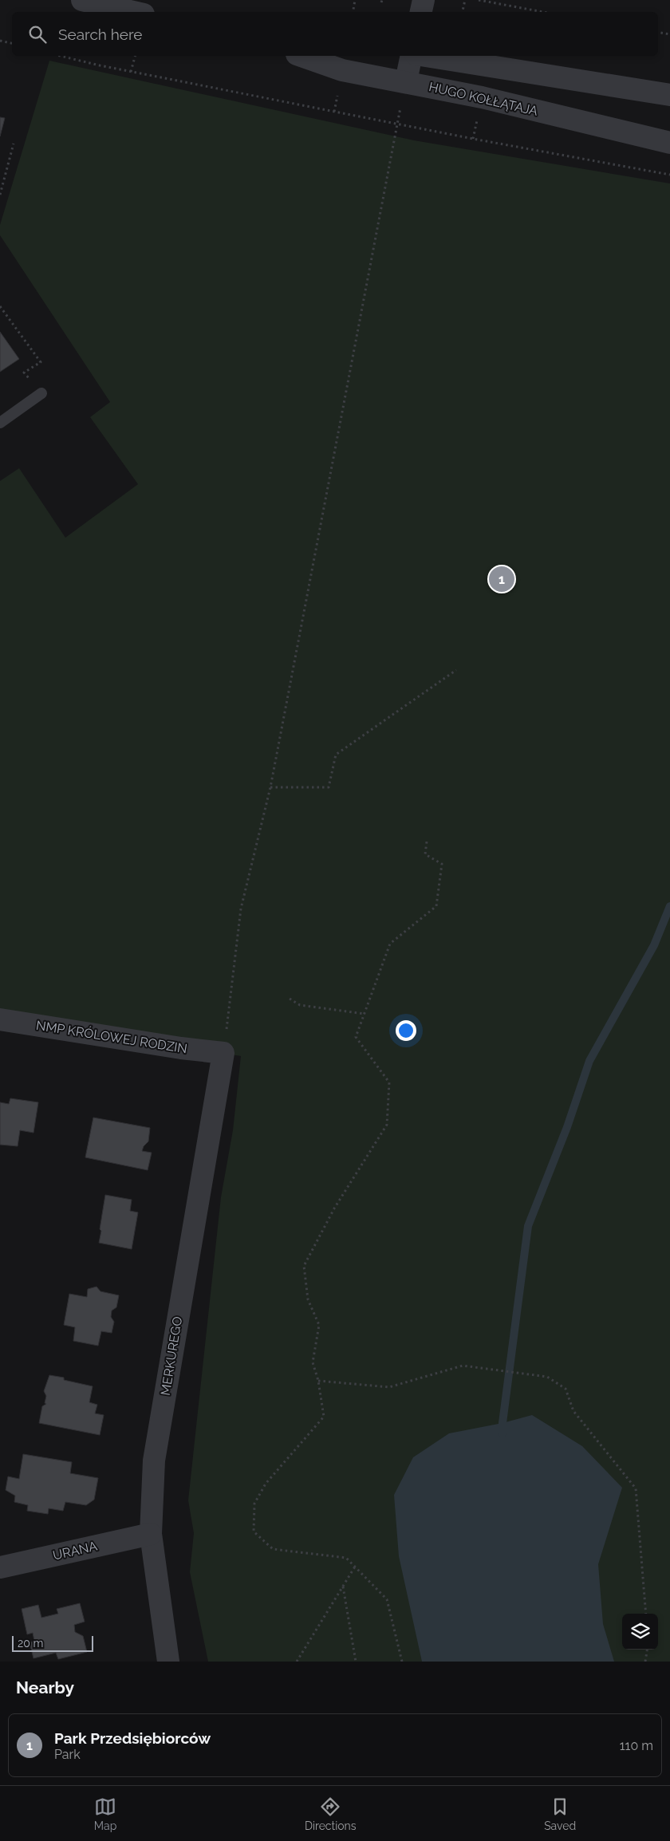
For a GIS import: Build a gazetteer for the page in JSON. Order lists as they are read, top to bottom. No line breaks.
{"streets":{"street":["HUGO KOŁŁĄTAJA","NMP KRÓLOWEJ RODZIN","MERKUREGO","URANA"]},"crossings":[["NMP KRÓLOWEJ RODZIN","MERKUREGO"],["MERKUREGO","URANA"]],"scale_bar":"20 m","page":{"search":"Search here","pins":"1","scale":"20 m","heading":"Nearby","list":[{"mark":"1","name":"Park Przedsiębiorców","note":"Park","value":"110 m"}],"nav":["Map","Directions","Saved"]}}
